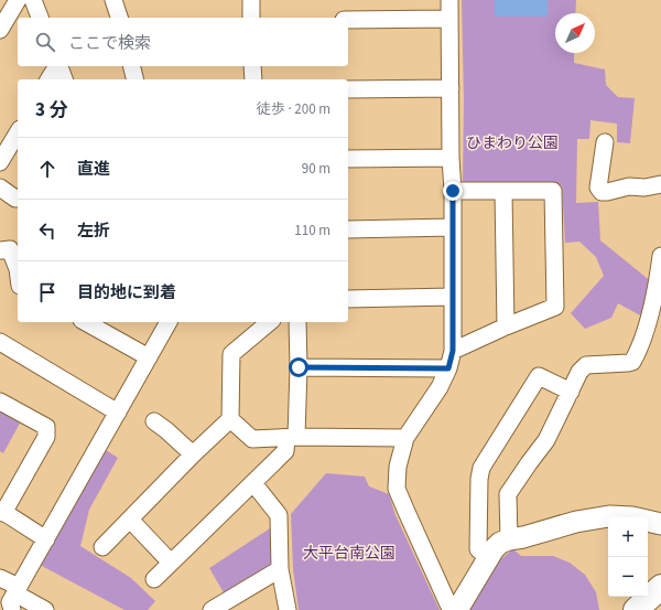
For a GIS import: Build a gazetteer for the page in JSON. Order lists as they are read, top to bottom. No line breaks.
{"parks":["ひまわり公園","大平台南公園"],"north":"top right","page":{"search":"ここで検索","heading":["3 分","徒歩 · 200 m"],"list":[["直進","90 m"],["左折","110 m"],"目的地に到着"],"map_buttons":["+","−"]}}
